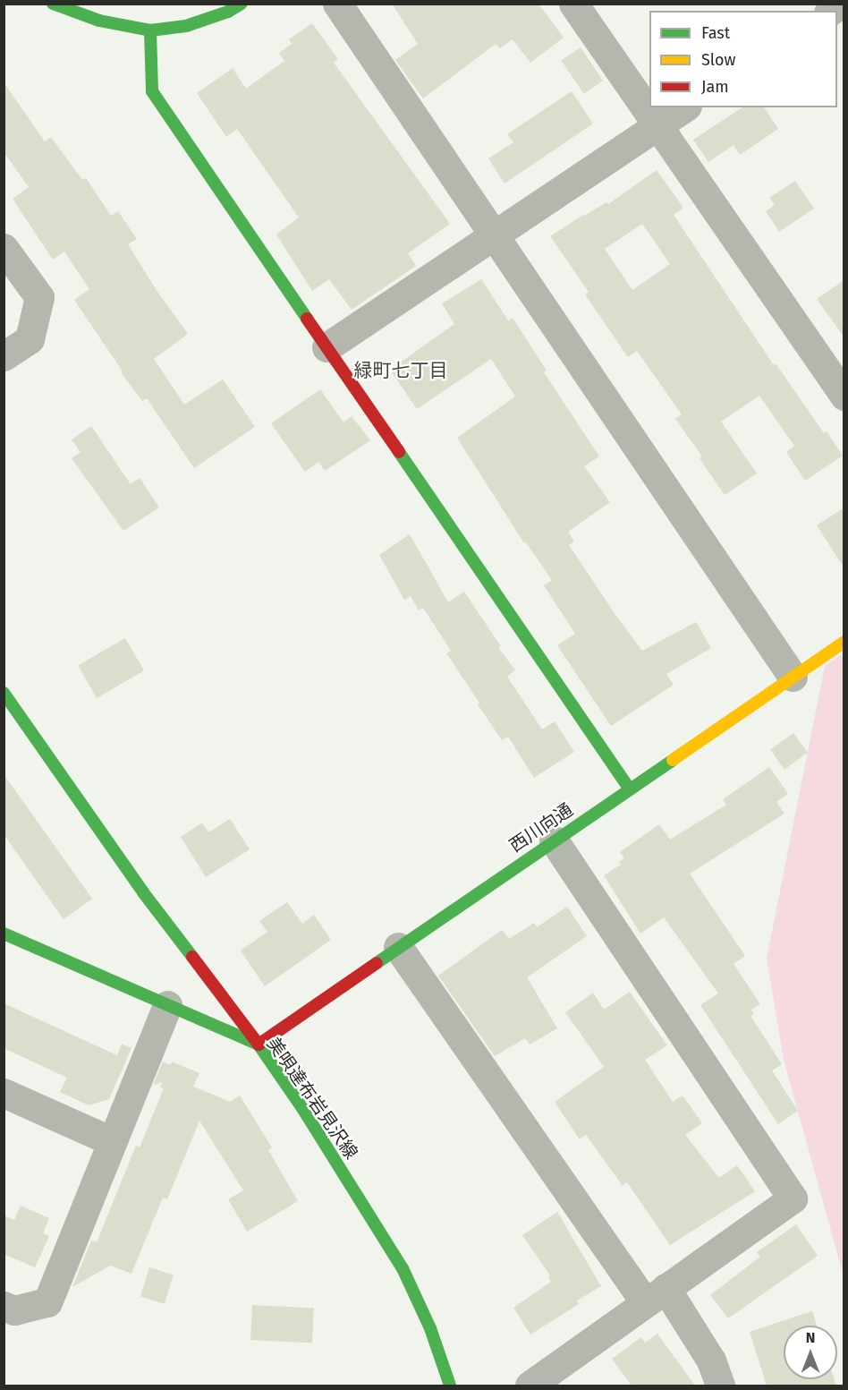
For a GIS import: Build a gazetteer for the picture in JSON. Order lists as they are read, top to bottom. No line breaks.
{"streets":{"street":["西川向通","美唄達布岩見沢線"]},"crossings":[["西川向通","美唄達布岩見沢線"]],"districts":["緑町七丁目"],"legend":["Fast","Slow","Jam"],"north":"top"}
